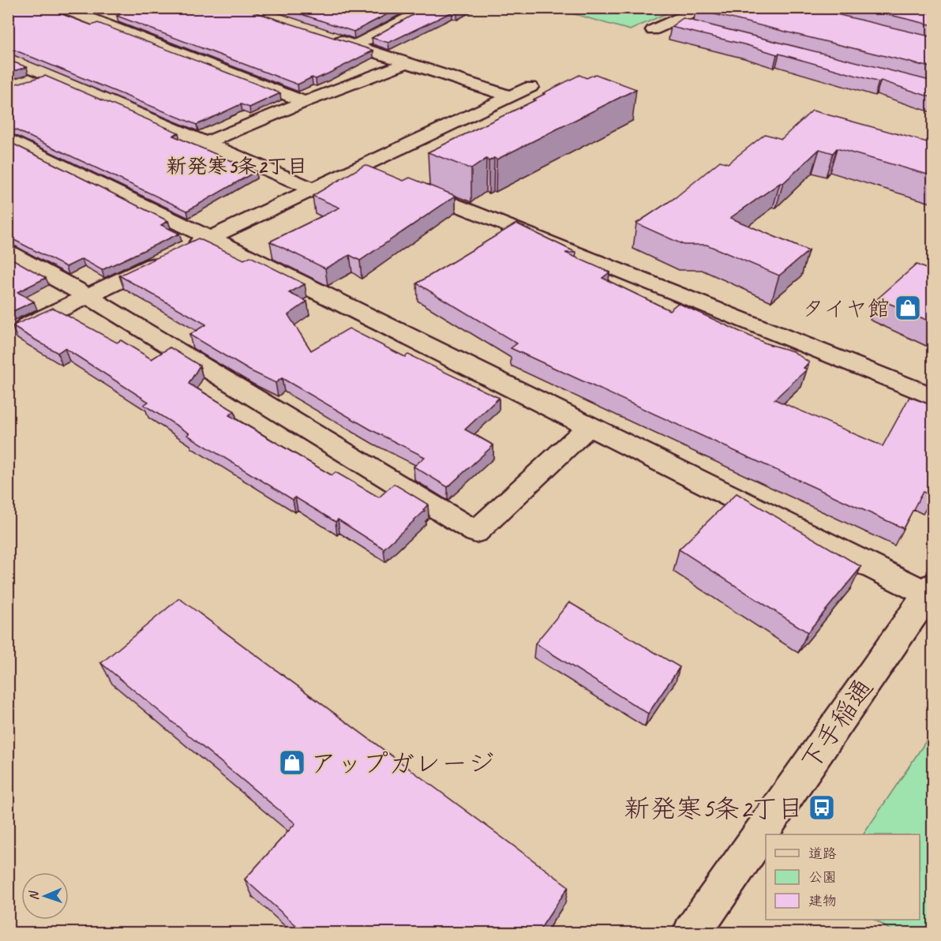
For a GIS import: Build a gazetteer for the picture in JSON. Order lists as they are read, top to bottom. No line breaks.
{"streets":{"street":["下手稲通"]},"districts":["新発寒5条2丁目"],"places":{"shop":["タイヤ館","アップガレージ"],"bus stop":["新発寒5条2丁目"]},"legend":["道路","公園","建物"],"north":"left"}
